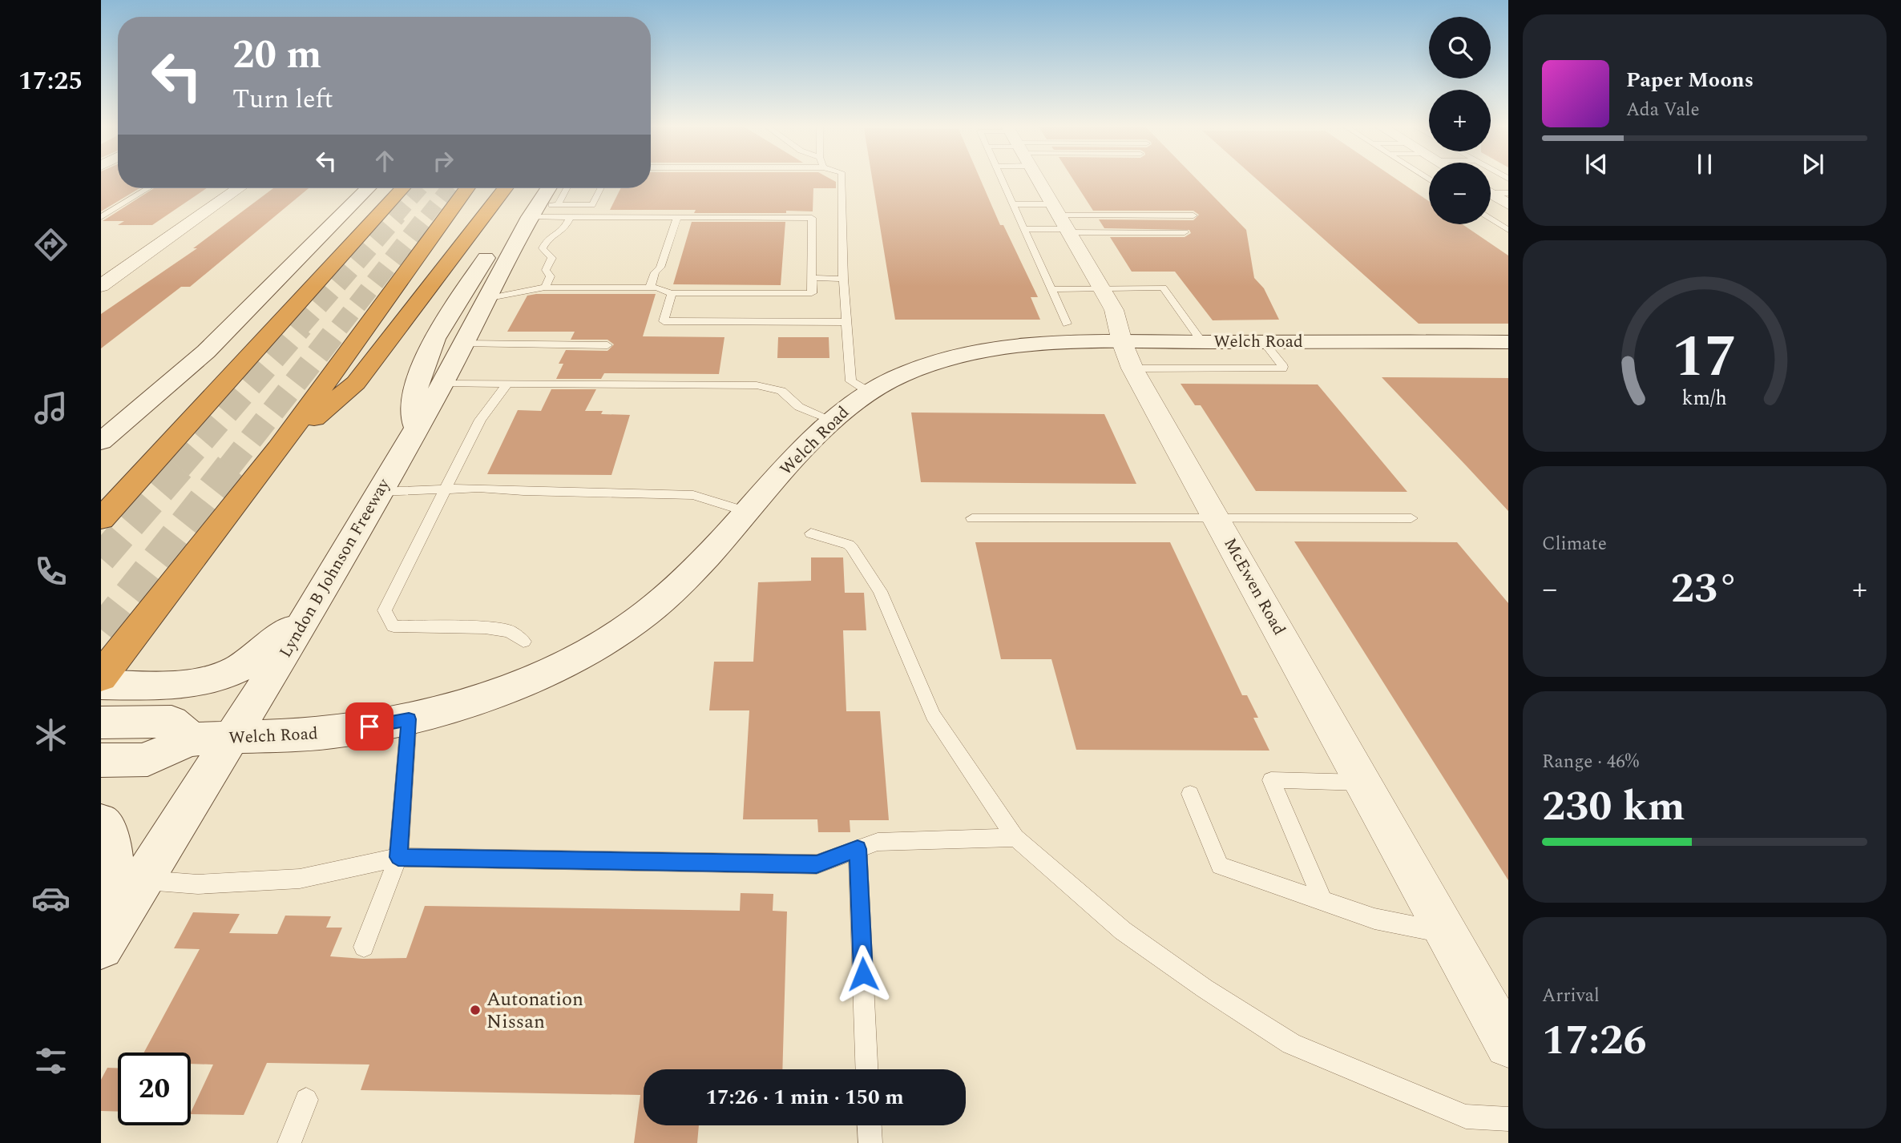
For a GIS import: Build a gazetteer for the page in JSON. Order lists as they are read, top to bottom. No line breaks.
{"streets":{"main road":["Welch Road","Lyndon B Johnson Freeway"],"street":["McEwen Road"]},"crossings":[["Welch Road","Lyndon B Johnson Freeway"],["Welch Road","McEwen Road"]],"places":["Autonation Nissan"],"page":{"tabs":"17:25","map_buttons":["+","−"],"turn":["20 m","Turn left"],"song":["Paper Moons","Ada Vale"],"tile":["Climate",["Range · 46%","230 km"],["Arrival","17:26"]],"heat":["−","23°","+"],"limit":"20","trip":"17:26 · 1 min · 150 m","gauge":["17","km/h"]}}
